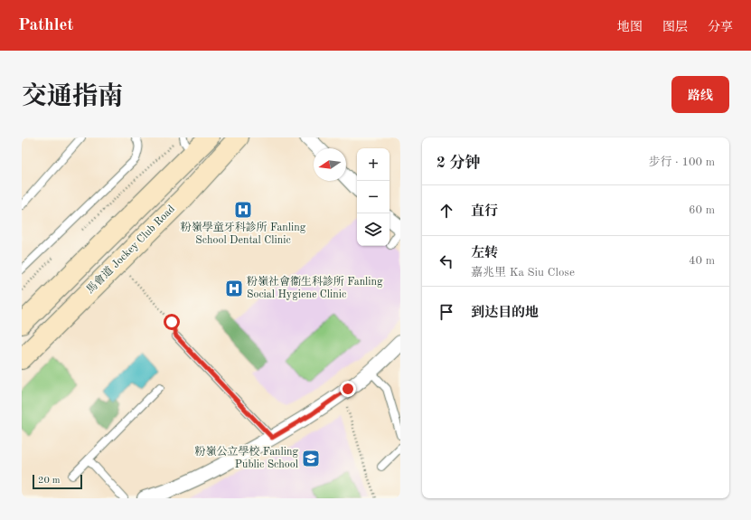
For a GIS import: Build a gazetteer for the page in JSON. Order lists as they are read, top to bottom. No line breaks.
{"streets":{"main road":["馬會道 Jockey Club Road"]},"places":{"hospital":["粉嶺學童牙科診所 Fanling School Dental Clinic","粉嶺社會衞生科診所 Fanling Social Hygiene Clinic"],"school or university":["粉嶺公立學校 Fanling Public School"]},"scale_bar":"20 m","north":"left","page":{"header":"Pathlet","nav":["地图","图层","分享"],"title":"交通指南","buttons":"路线","heading":["2 分钟","步行 · 100 m"],"map_buttons":["+","−"],"list":[["直行","60 m"],["左转","嘉兆里 Ka Siu Close","40 m"],"到达目的地"],"scale":"20 m"}}
